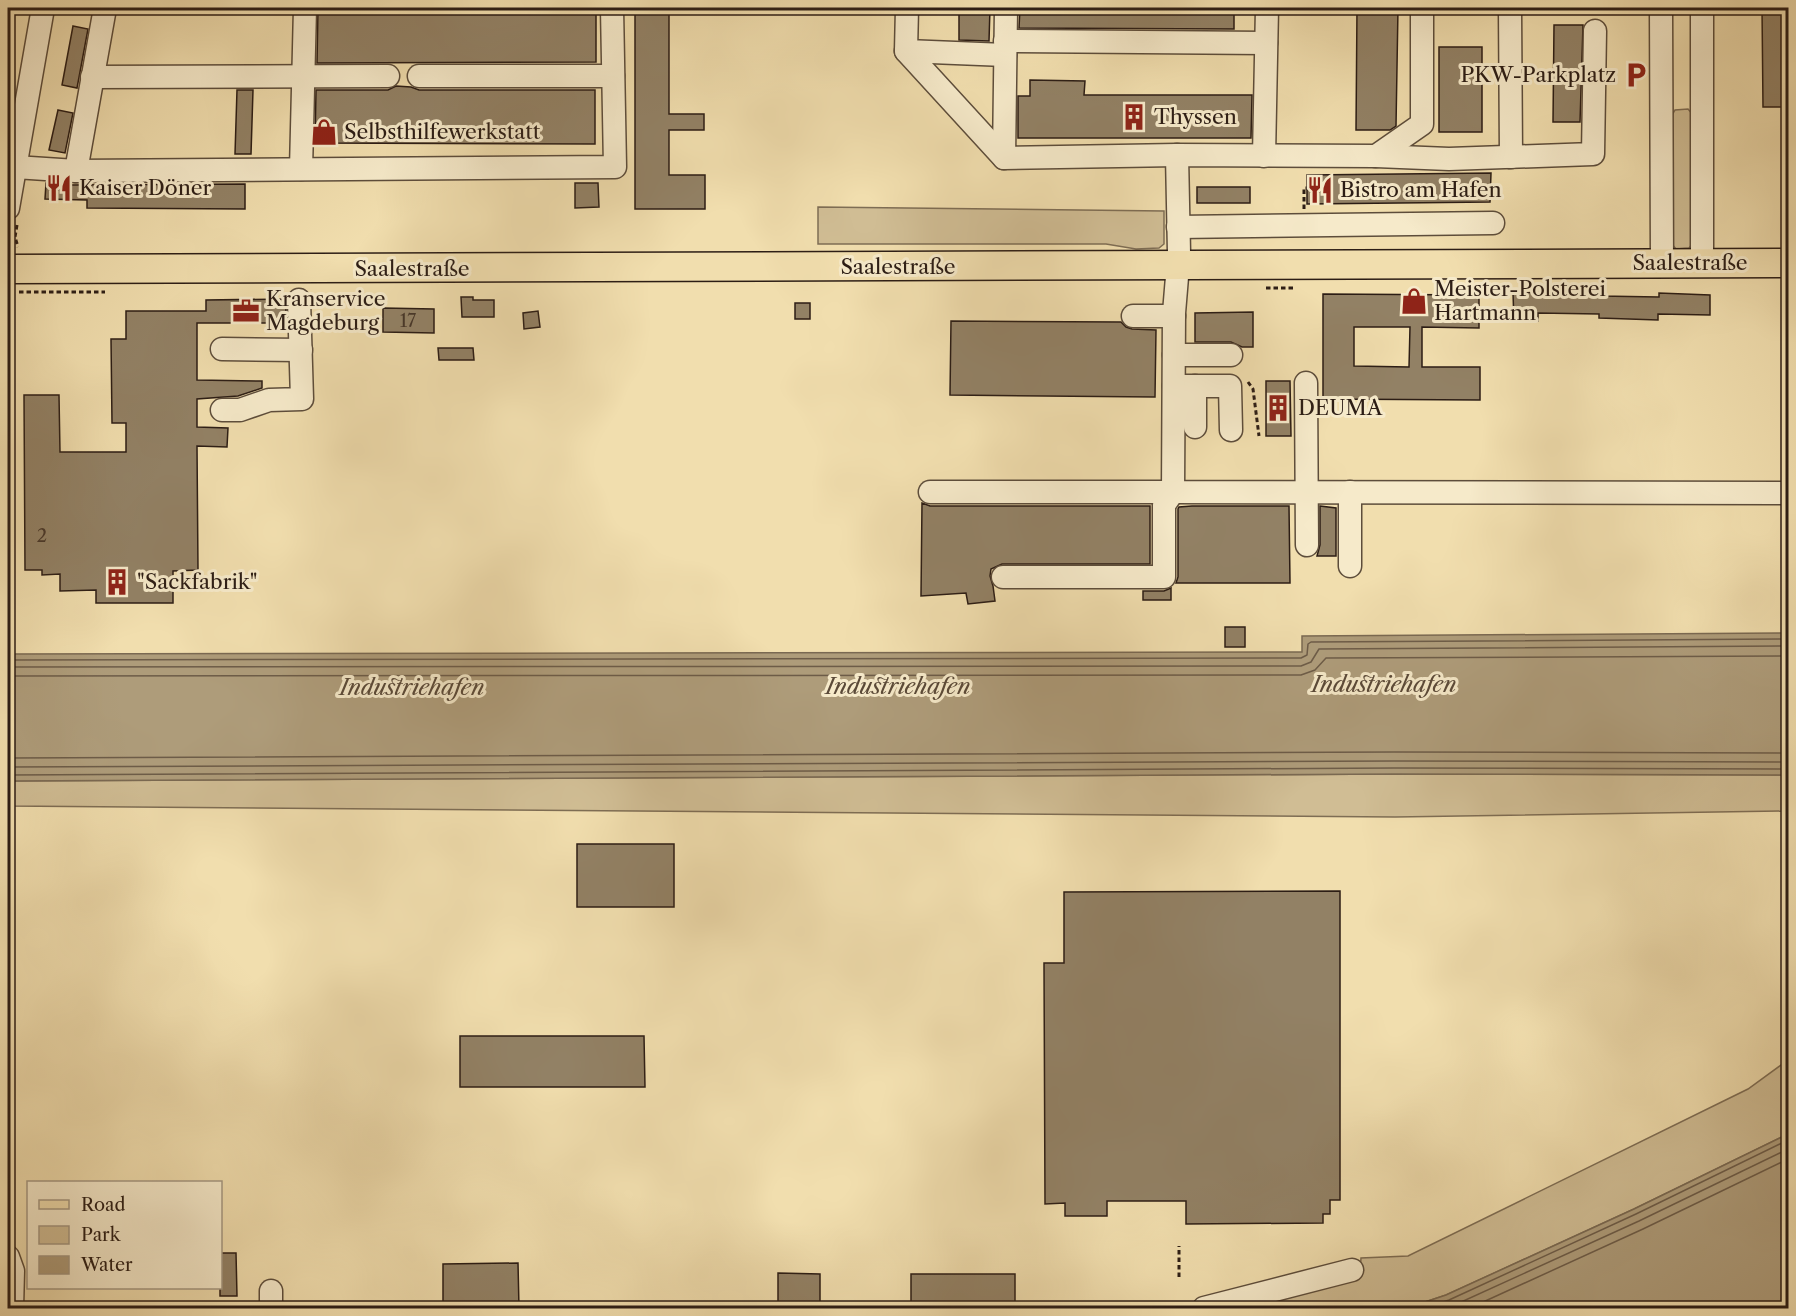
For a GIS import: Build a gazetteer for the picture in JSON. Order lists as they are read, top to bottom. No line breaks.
{"streets":{"main road":["Saalestraße"]},"water":["Industriehafen"],"places":{"parking":["PKW-Parkplatz"],"building":["Thyssen","DEUMA","\"Sackfabrik\""],"shop":["Selbsthilfewerkstatt","Meister-Polsterei Hartmann"],"restaurant":["Kaiser Döner","Bistro am Hafen"],"office":["Kranservice Magdeburg"]},"house_numbers":["17","2"],"legend":["Road","Park","Water"]}
